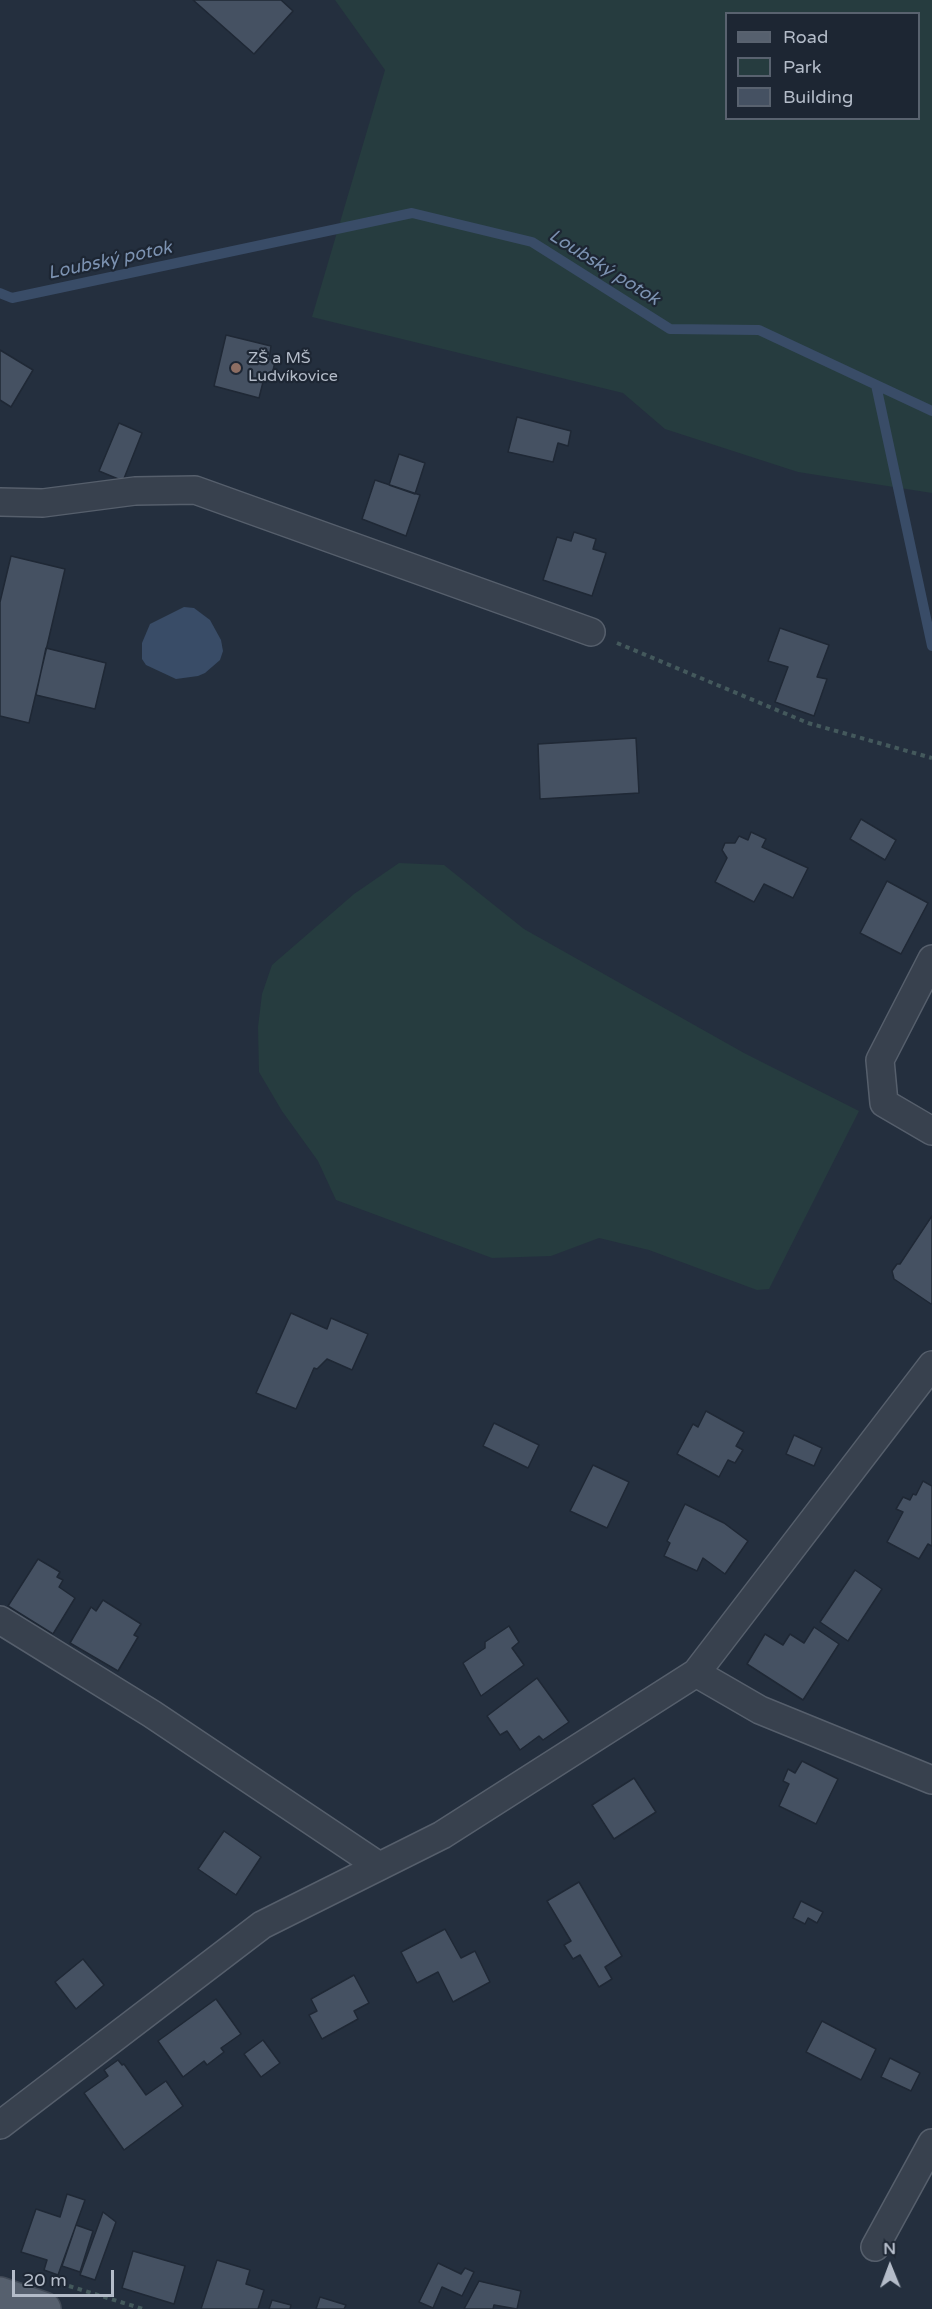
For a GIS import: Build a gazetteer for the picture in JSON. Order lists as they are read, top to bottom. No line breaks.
{"water":["Loubský potok"],"places":["ZŠ a MŠ Ludvíkovice"],"legend":["Road","Park","Building"],"scale_bar":"20 m","north":"top"}
